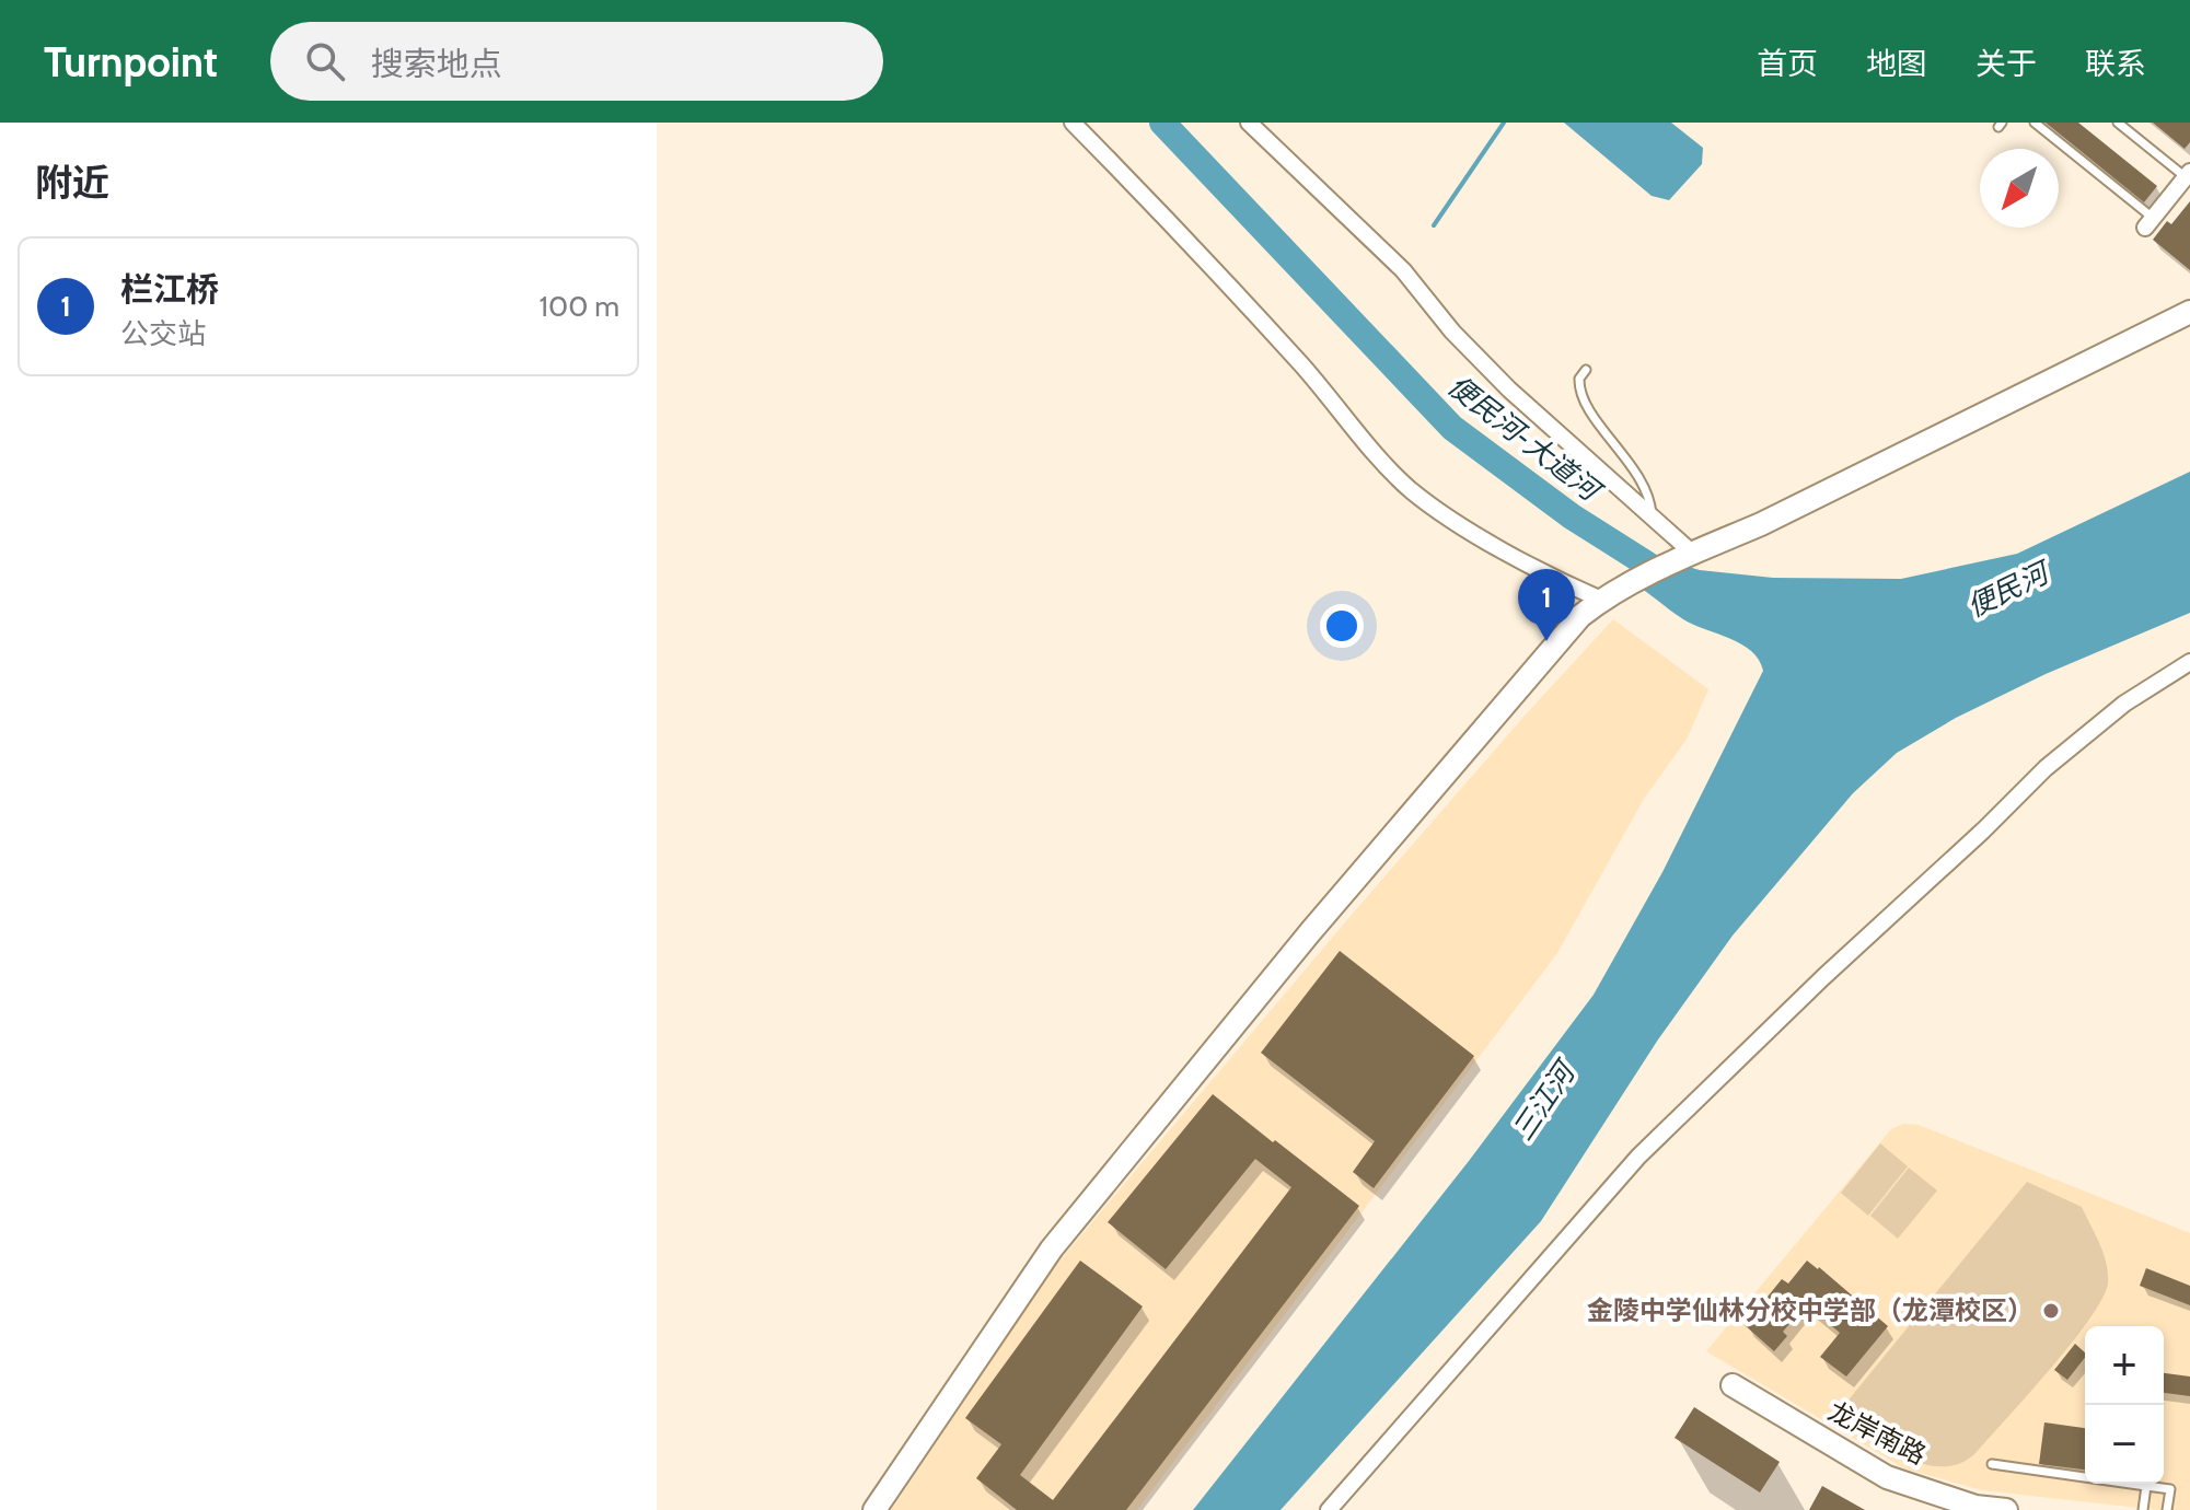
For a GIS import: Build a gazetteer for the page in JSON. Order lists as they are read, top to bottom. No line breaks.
{"streets":{"street":["龙岸南路"]},"water":["便民河-大道河","便民河","三江河"],"places":["金陵中学仙林分校中学部（龙潭校区）"],"north":"bottom left","page":{"header":"Turnpoint","search":"搜索地点","nav":["首页","地图","关于","联系"],"heading":"附近","list":[{"mark":"1","name":"栏江桥","note":"公交站","value":"100 m"}],"pins":"1","map_buttons":["+","−"]}}
